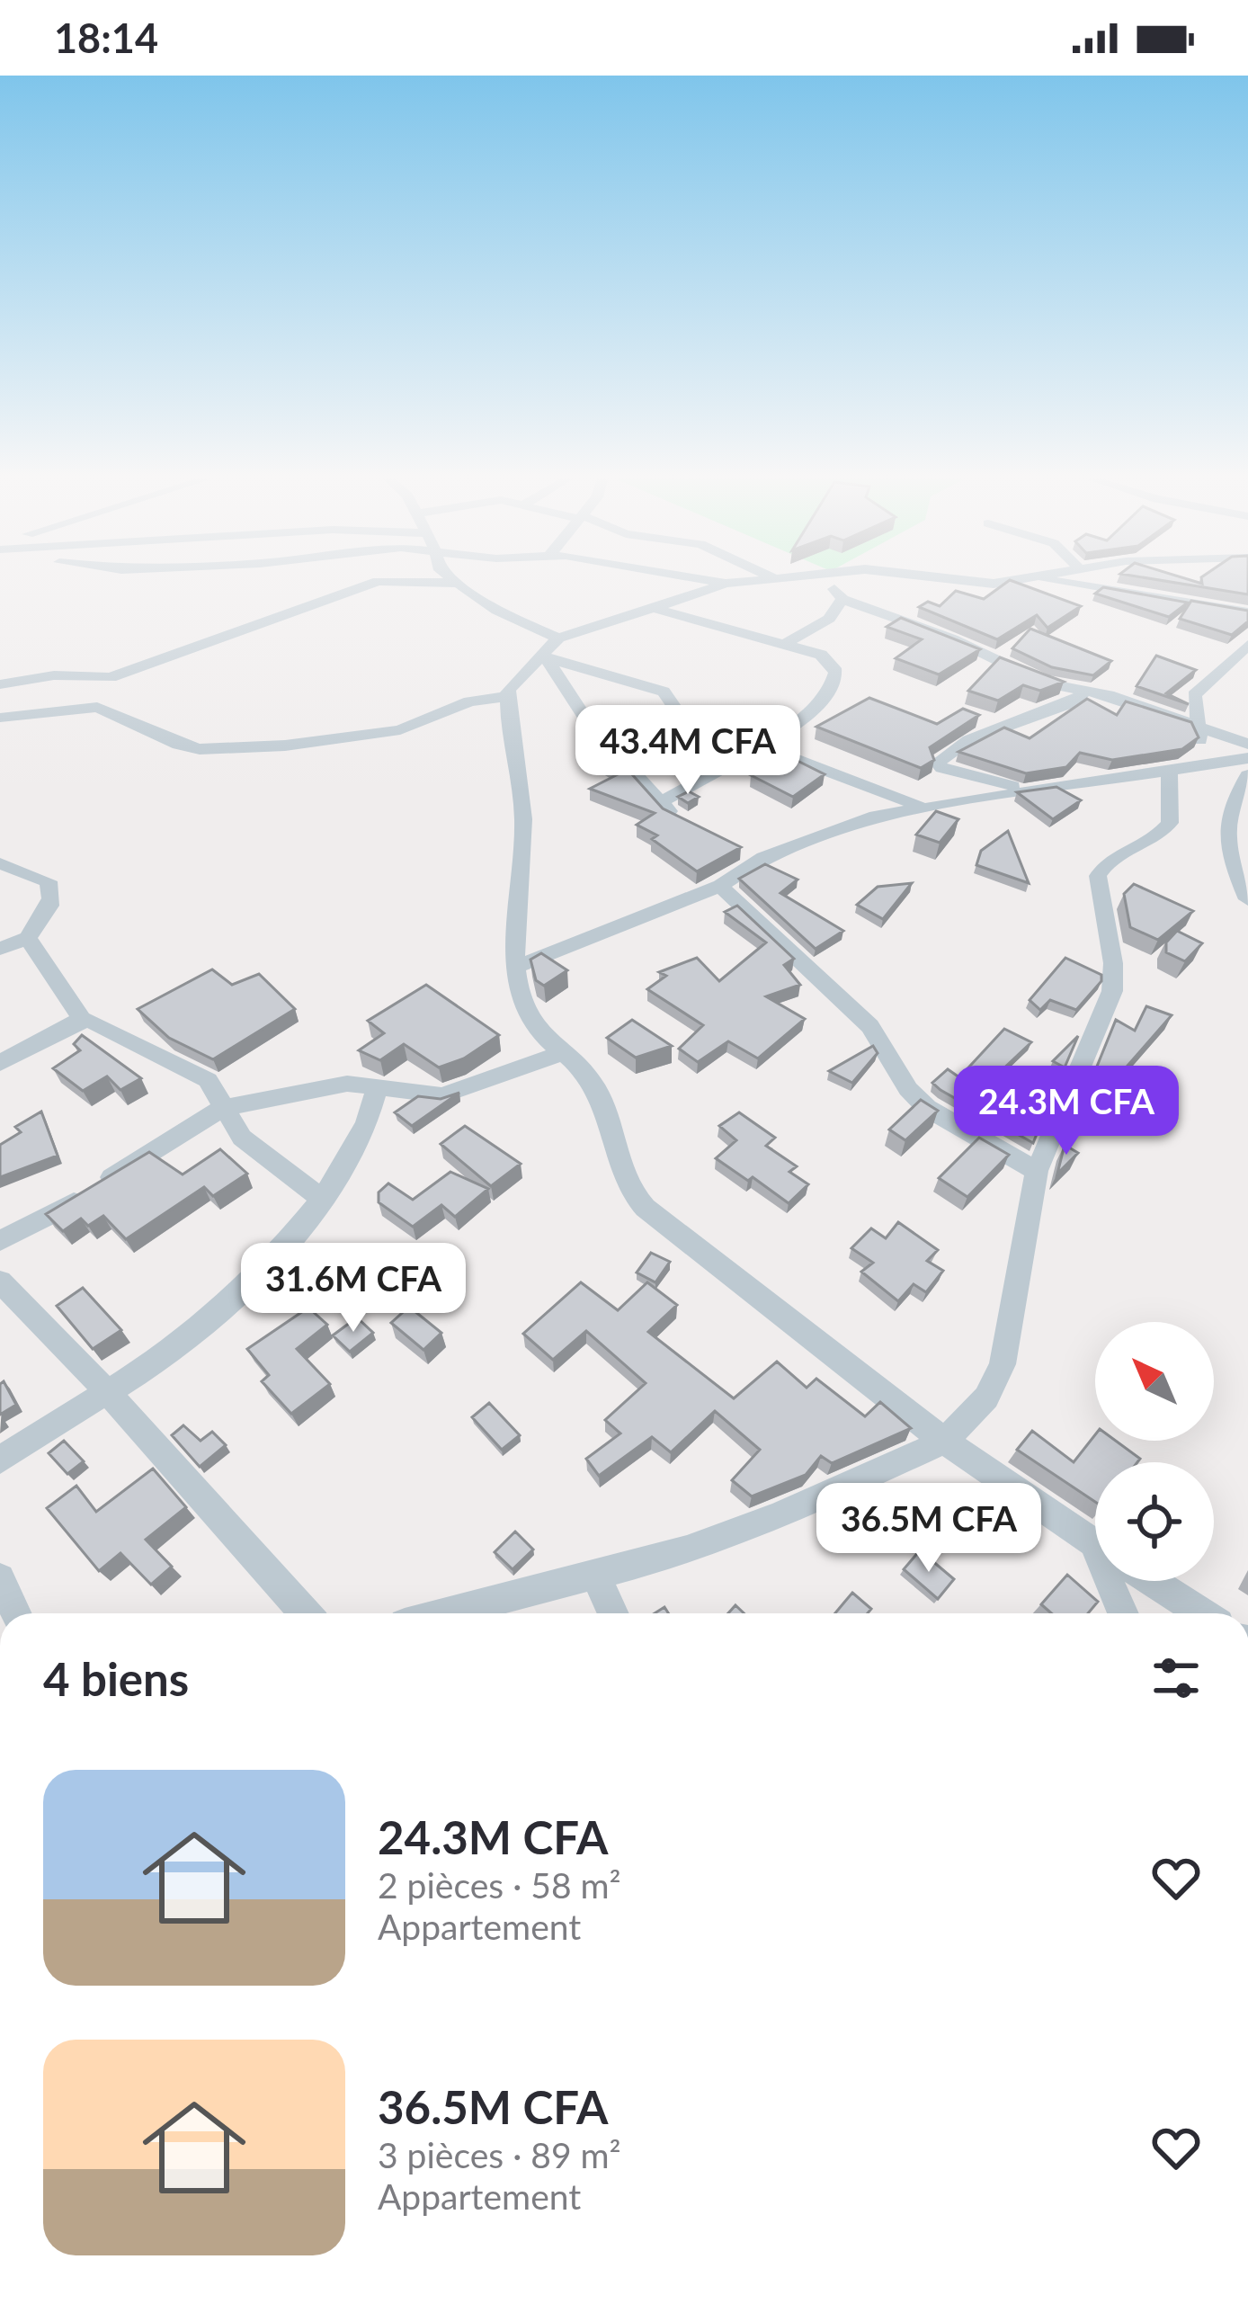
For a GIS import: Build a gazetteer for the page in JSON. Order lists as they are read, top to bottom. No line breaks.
{"north":"top left","page":{"status":"18:14","price":["43.4M CFA","24.3M CFA","31.6M CFA","36.5M CFA"],"heading":"4 biens","list":[{"name":"24.3M CFA","note":"2 pièces · 58 m² · Appartement"},{"name":"36.5M CFA","note":"3 pièces · 89 m² · Appartement"}]}}
